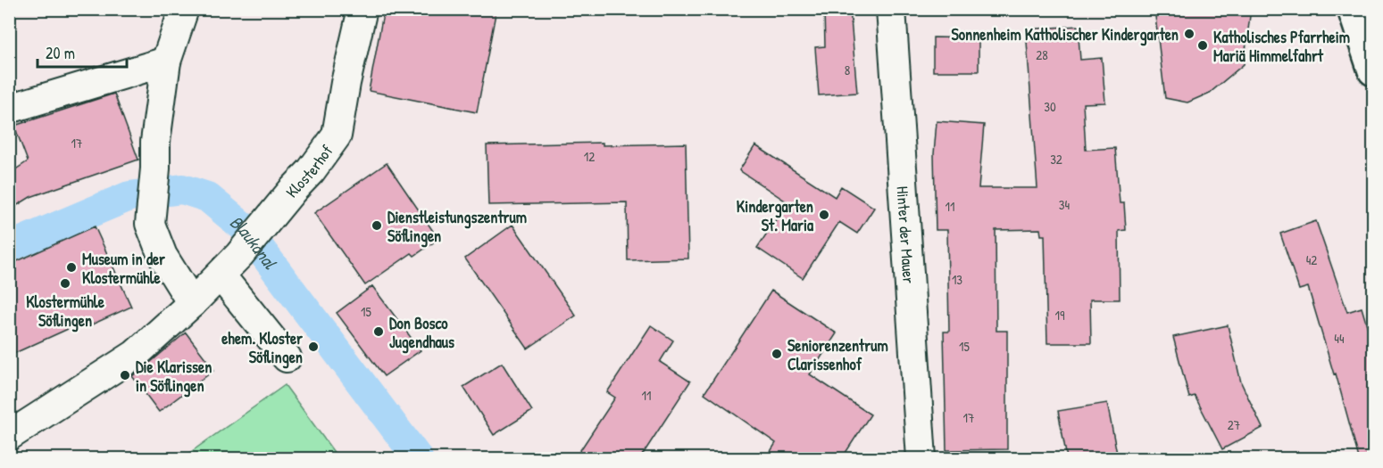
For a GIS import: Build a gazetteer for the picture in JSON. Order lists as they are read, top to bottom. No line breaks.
{"streets":{"street":["Klosterhof","Hinter der Mauer"]},"water":["Blaukanal"],"places":["Sonnenheim Katholischer Kindergarten","Katholisches Pfarrheim Mariä Himmelfahrt","Kindergarten St. Maria","Dienstleistungszentrum Söflingen","Museum in der Klostermühle","Klostermühle Söflingen","Don Bosco Jugendhaus","ehem. Kloster Söflingen","Seniorenzentrum Clarissenhof","Die Klarissen in Söflingen"],"house_numbers":["28","8","30","17","12","32","34","11","42","13","15","19","44","15","11","17","27"],"scale_bar":"20 m"}
